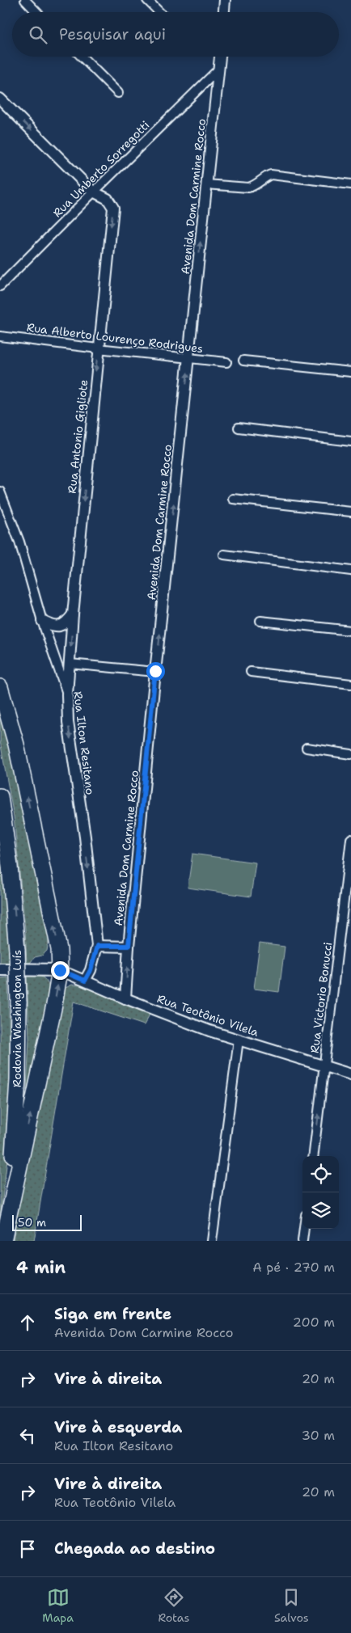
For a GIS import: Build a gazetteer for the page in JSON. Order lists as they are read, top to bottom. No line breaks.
{"streets":{"highway":["Rodovia Washington Luís"],"street":["Rua Umberto Sorregotti","Avenida Dom Carmine Rocco","Rua Alberto Lourenço Rodrigues","Rua Antonio Gigliote","Rua Ilton Resitano","Rua Victorio Bonucci","Rua Teotônio Vilela"]},"crossings":[["Rua Umberto Sorregotti","Avenida Dom Carmine Rocco"],["Rua Umberto Sorregotti","Rua Antonio Gigliote"],["Avenida Dom Carmine Rocco","Rua Alberto Lourenço Rodrigues"],["Avenida Dom Carmine Rocco","Rua Teotônio Vilela"],["Rua Alberto Lourenço Rodrigues","Rua Antonio Gigliote"],["Rua Antonio Gigliote","Rua Ilton Resitano"],["Rua Ilton Resitano","Rua Teotônio Vilela"],["Rua Victorio Bonucci","Rua Teotônio Vilela"]],"one_way":["Avenida Dom Carmine Rocco","Rua Antonio Gigliote","Rua Ilton Resitano"],"scale_bar":"50 m","page":{"search":"Pesquisar aqui","scale":"50 m","heading":["4 min","A pé · 270 m"],"list":[["Siga em frente","Avenida Dom Carmine Rocco","200 m"],["Vire à direita","20 m"],["Vire à esquerda","Rua Ilton Resitano","30 m"],["Vire à direita","Rua Teotônio Vilela","20 m"],"Chegada ao destino"],"nav":["Mapa","Rotas","Salvos"]}}
